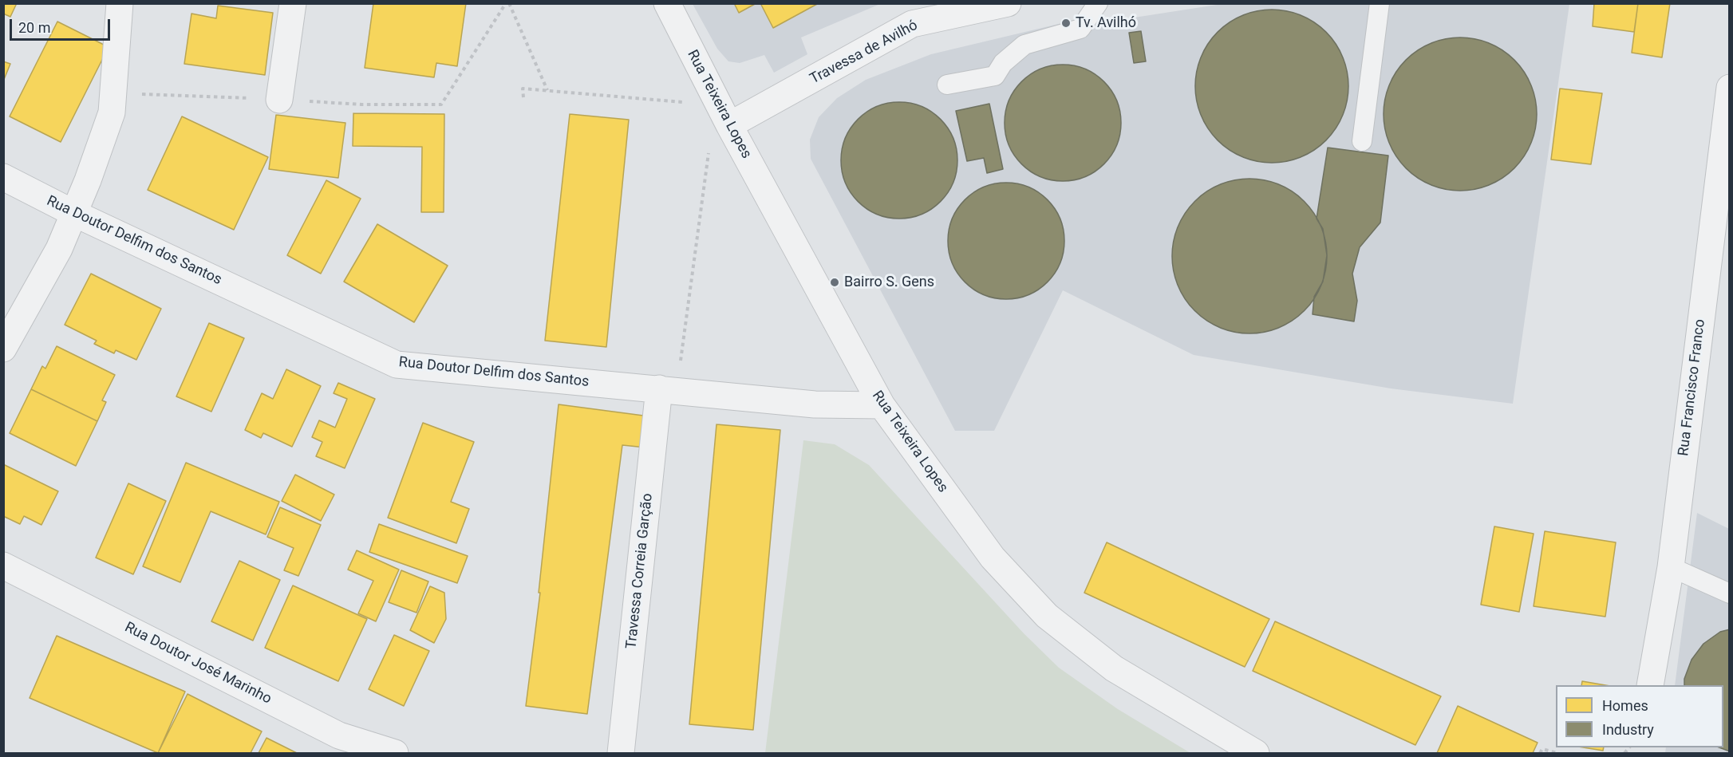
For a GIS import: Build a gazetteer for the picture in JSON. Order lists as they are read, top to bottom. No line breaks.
{"streets":{"street":["Travessa de Avilhó","Rua Teixeira Lopes","Rua Doutor Delfim dos Santos","Rua Francisco Franco","Travessa Correia Garção","Rua Doutor José Marinho"]},"crossings":[["Travessa de Avilhó","Rua Teixeira Lopes"],["Rua Teixeira Lopes","Rua Doutor Delfim dos Santos"],["Rua Doutor Delfim dos Santos","Travessa Correia Garção"]],"places":["Tv. Avilhó","Bairro S. Gens"],"legend":["Homes","Industry"],"scale_bar":"20 m"}
